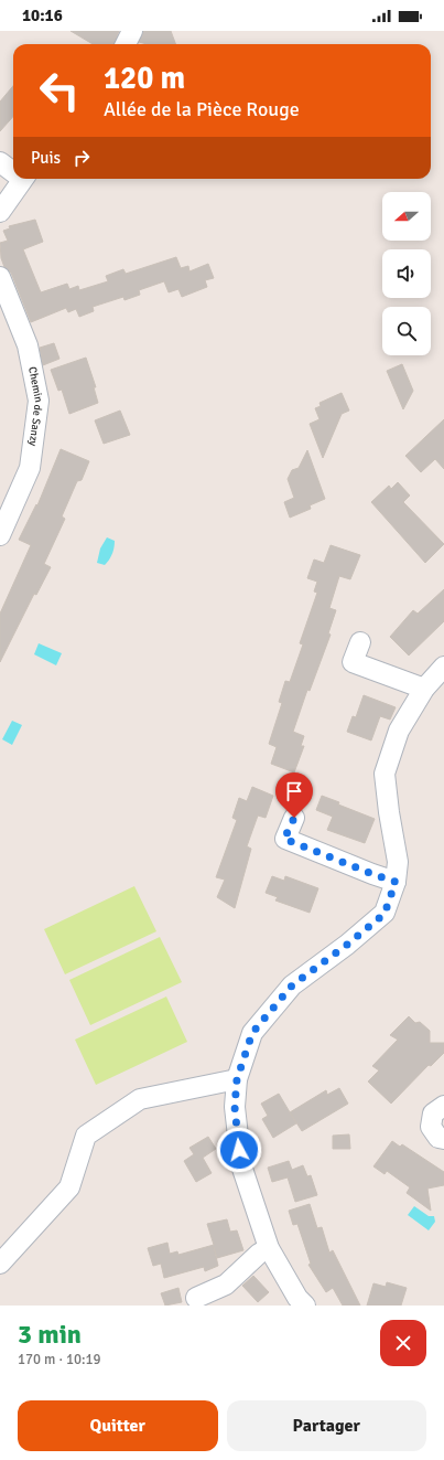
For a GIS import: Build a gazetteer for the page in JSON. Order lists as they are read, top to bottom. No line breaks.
{"streets":{"street":["Chemin de Sanzy"]},"north":"left","page":{"status":"10:16","turn":["120 m","Allée de la Pièce Rouge"],"then":"Puis","heading":["3 min","170 m · 10:19"],"buttons":["Quitter","Partager"]}}
